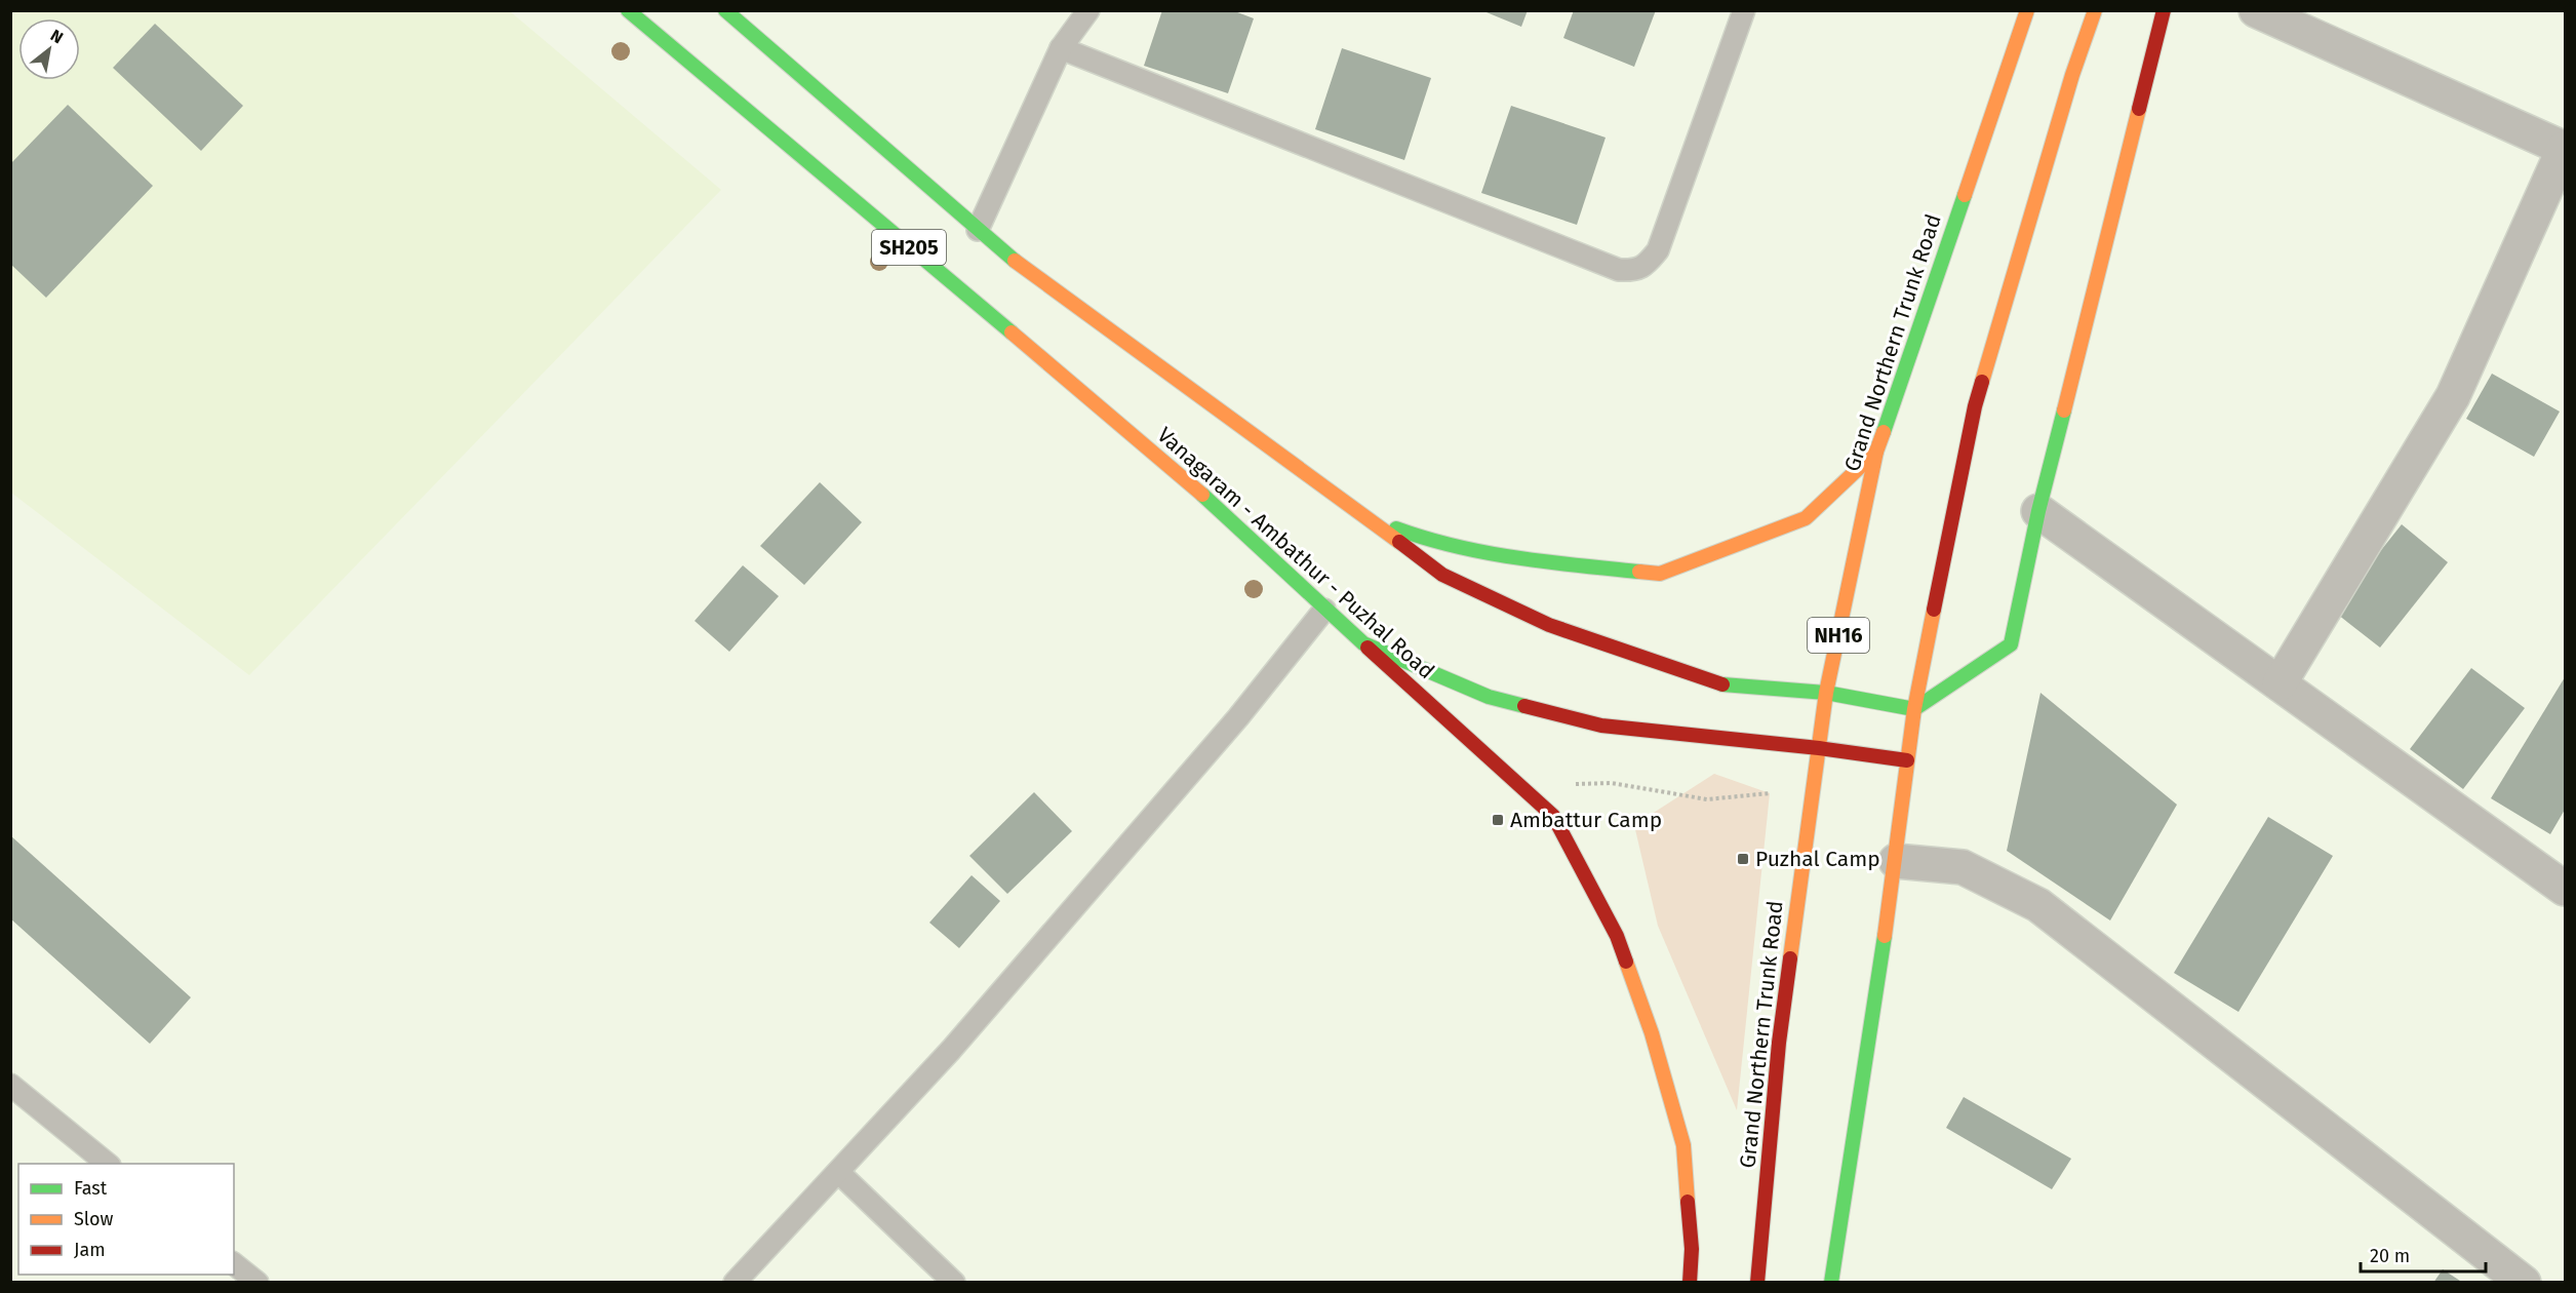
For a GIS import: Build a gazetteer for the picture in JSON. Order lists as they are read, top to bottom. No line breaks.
{"streets":{"main road":["SH205","Grand Northern Trunk Road","Vanagaram - Ambathur - Puzhal Road","NH16"]},"places":{"transit":["Ambattur Camp","Puzhal Camp"]},"legend":["Fast","Slow","Jam"],"scale_bar":"20 m","north":"top right"}
